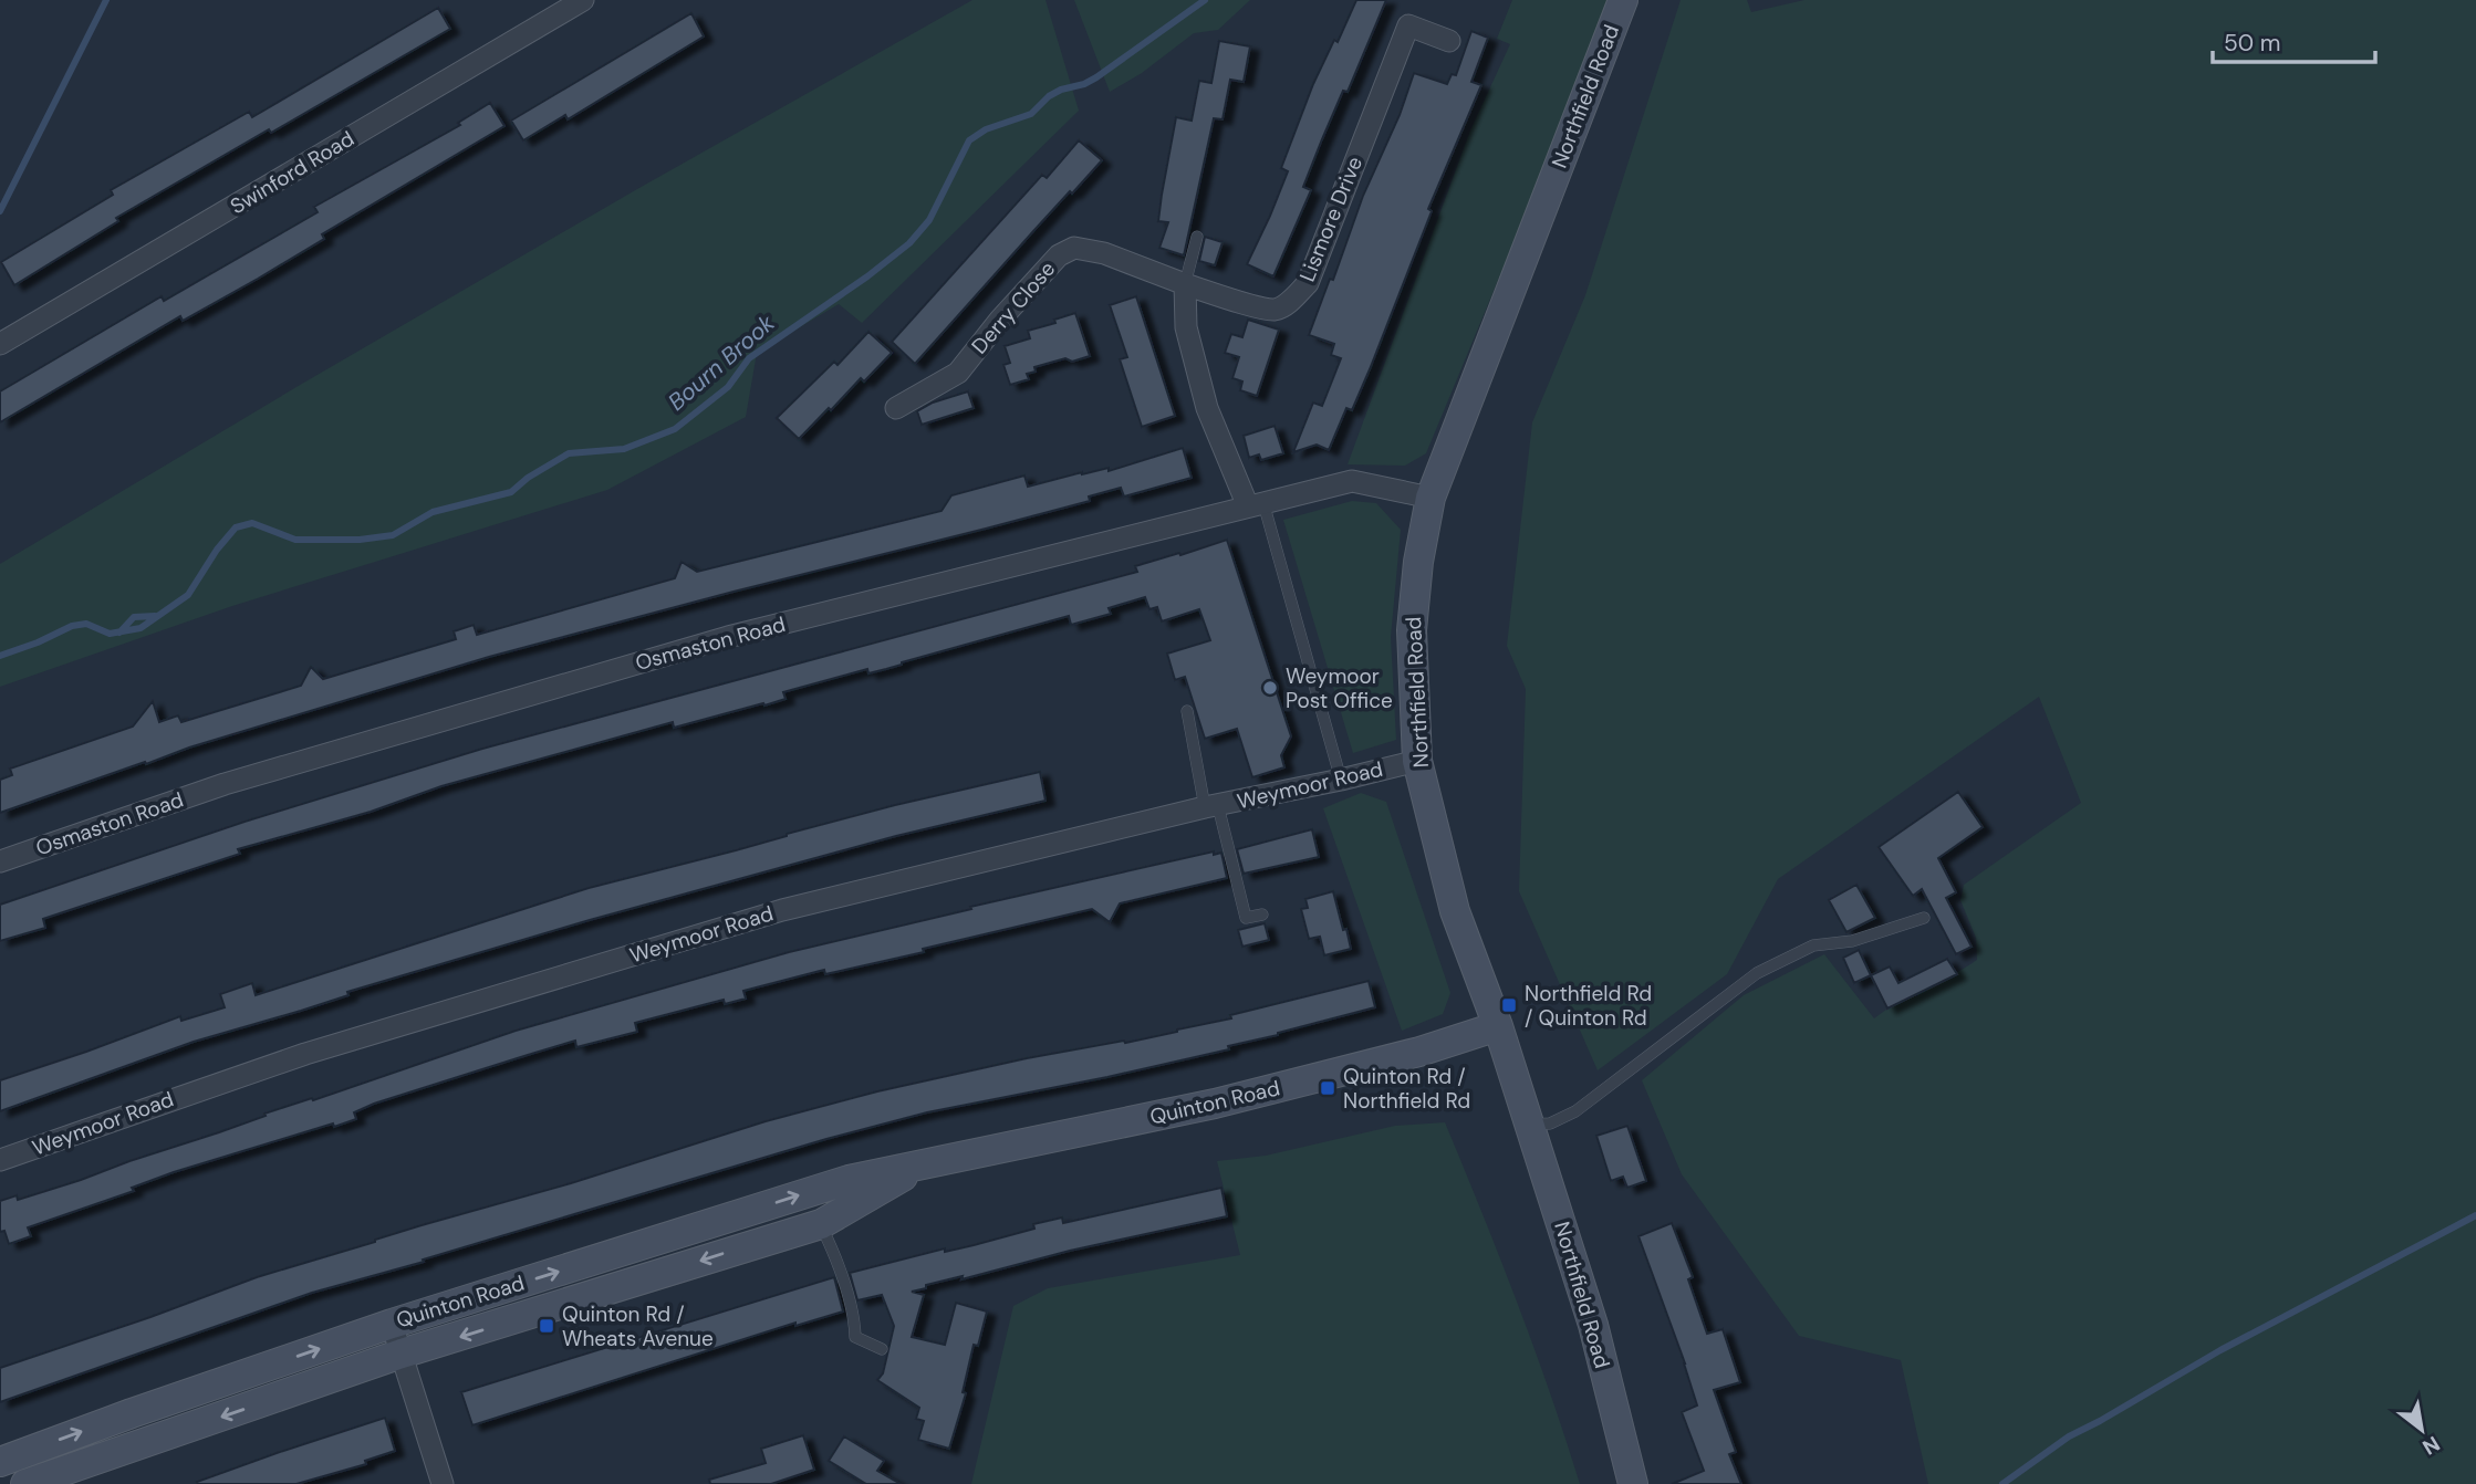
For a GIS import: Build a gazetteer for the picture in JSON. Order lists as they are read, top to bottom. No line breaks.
{"streets":{"street":["Northfield Road","Swinford Road","Lismore Drive","Derry Close","Osmaston Road","Weymoor Road","Quinton Road"]},"crossings":[["Northfield Road","Osmaston Road"],["Northfield Road","Weymoor Road"],["Northfield Road","Quinton Road"],["Lismore Drive","Derry Close"]],"water":["Bourn Brook"],"places":{"other":["Weymoor Post Office"],"transit":["Northfield Rd / Quinton Rd","Quinton Rd / Northfield Rd","Quinton Rd / Wheats Avenue"]},"scale_bar":"50 m","north":"bottom right"}
